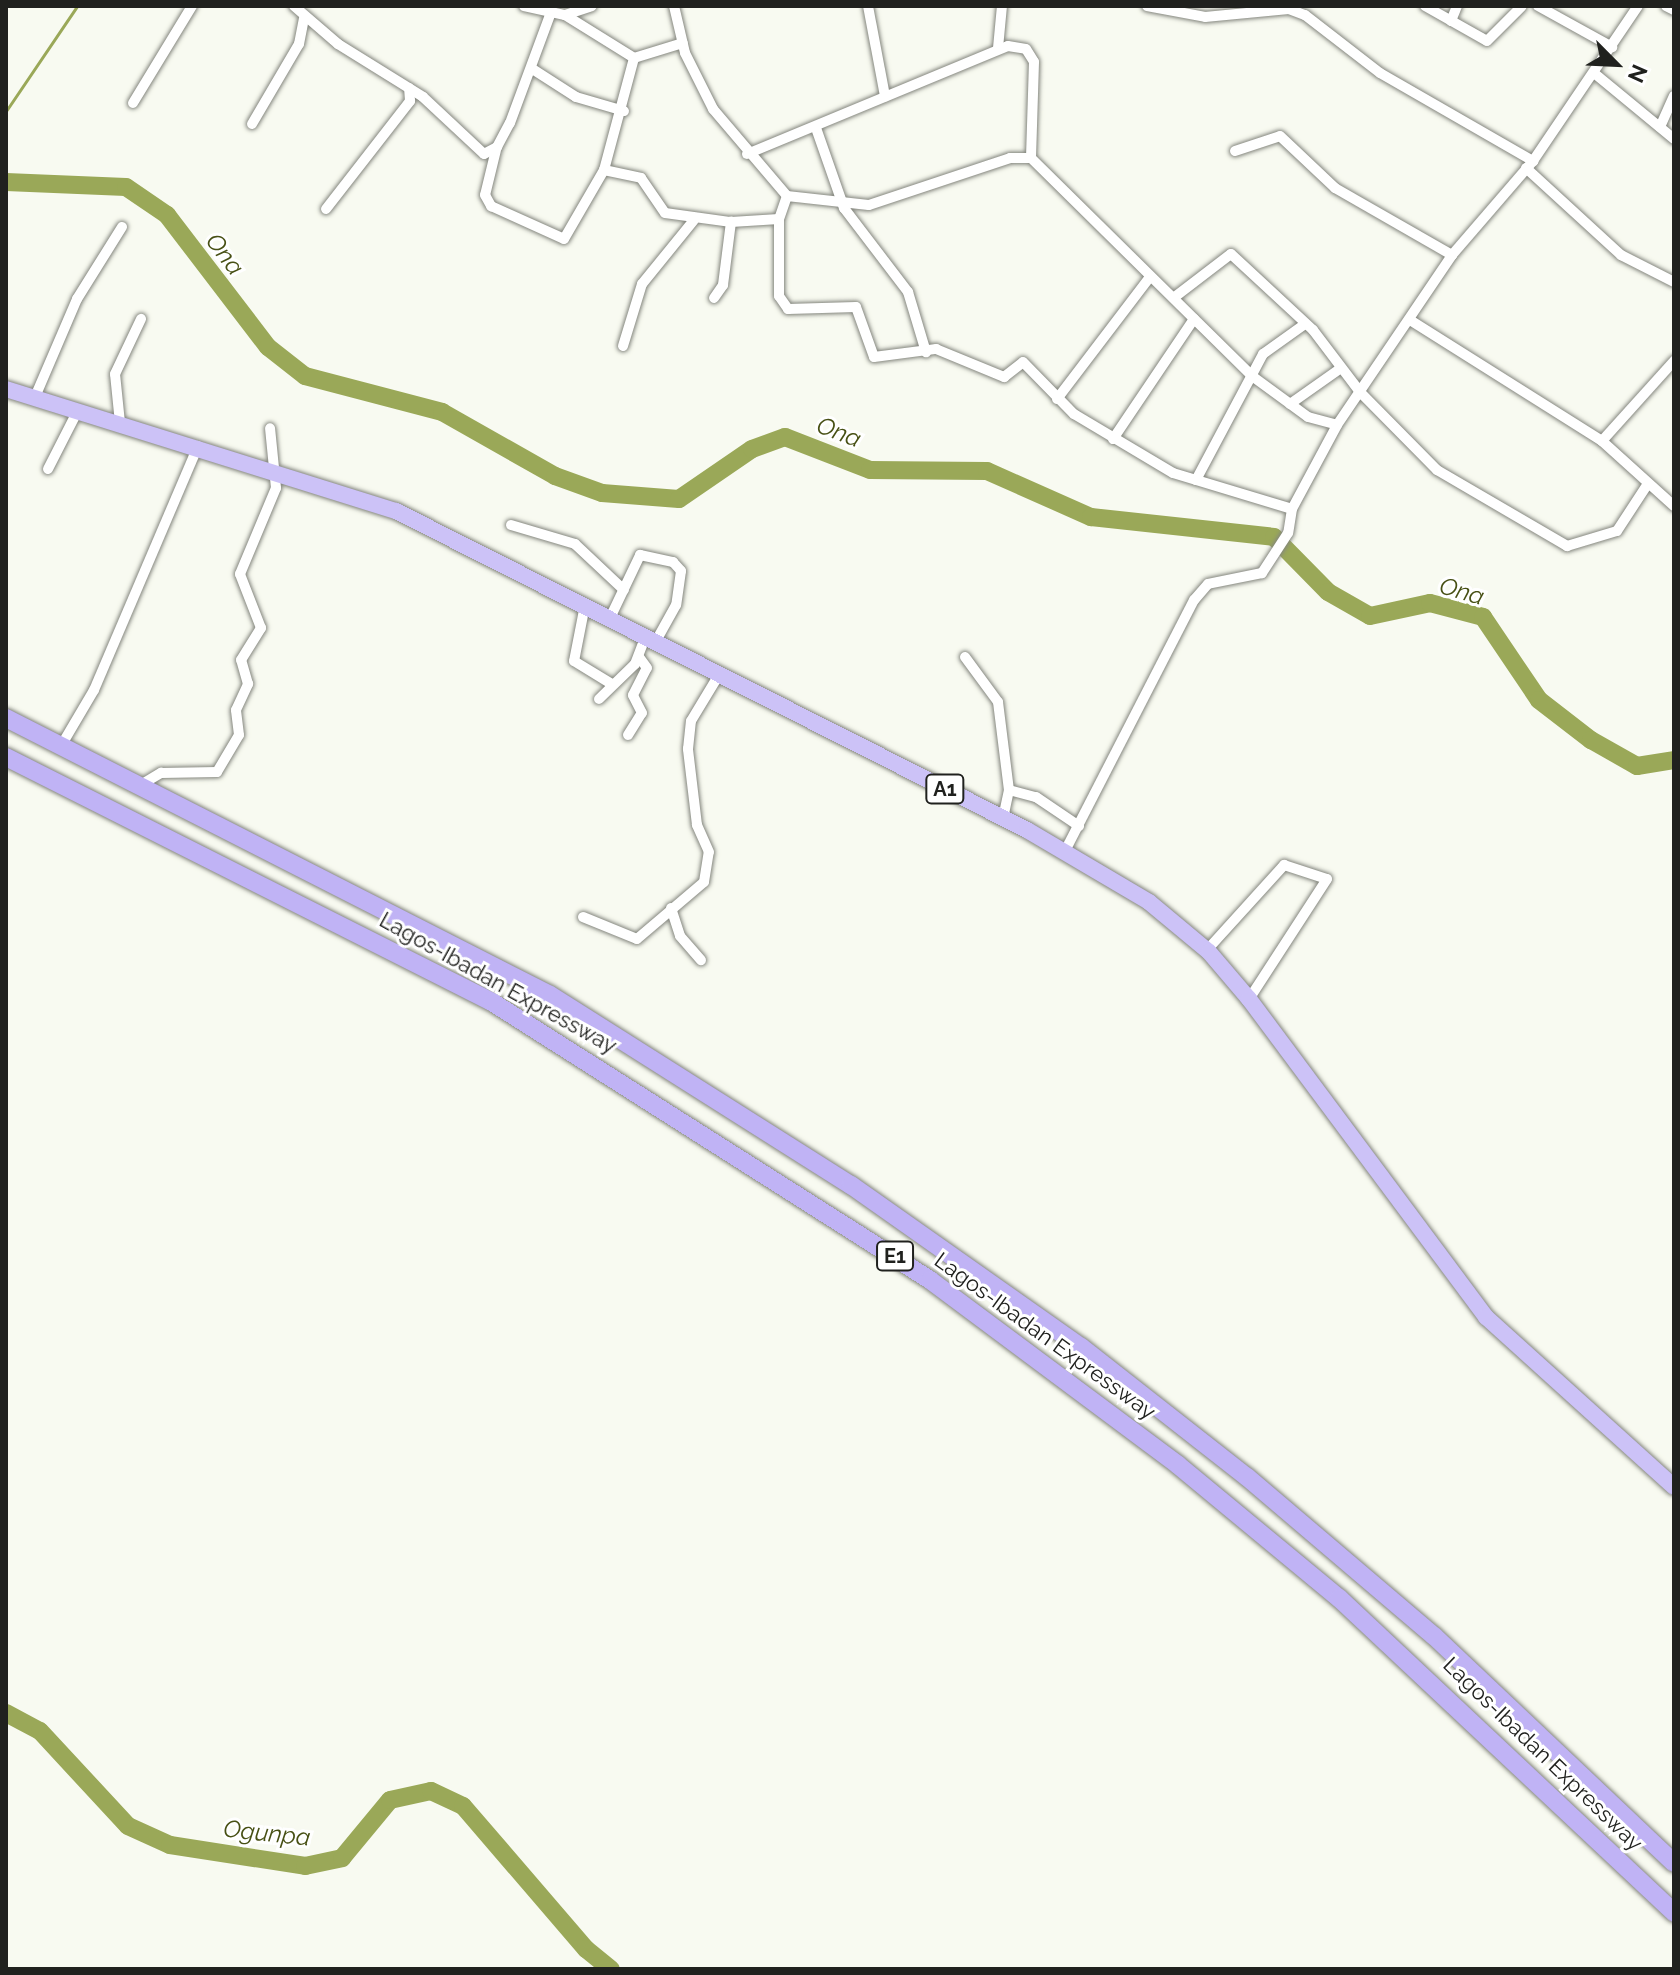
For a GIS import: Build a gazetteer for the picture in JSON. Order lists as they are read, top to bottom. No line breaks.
{"streets":{"highway":["A1","Lagos-Ibadan Expressway","E1"]},"water":["Ona","Ogunpa"],"north":"bottom right"}
